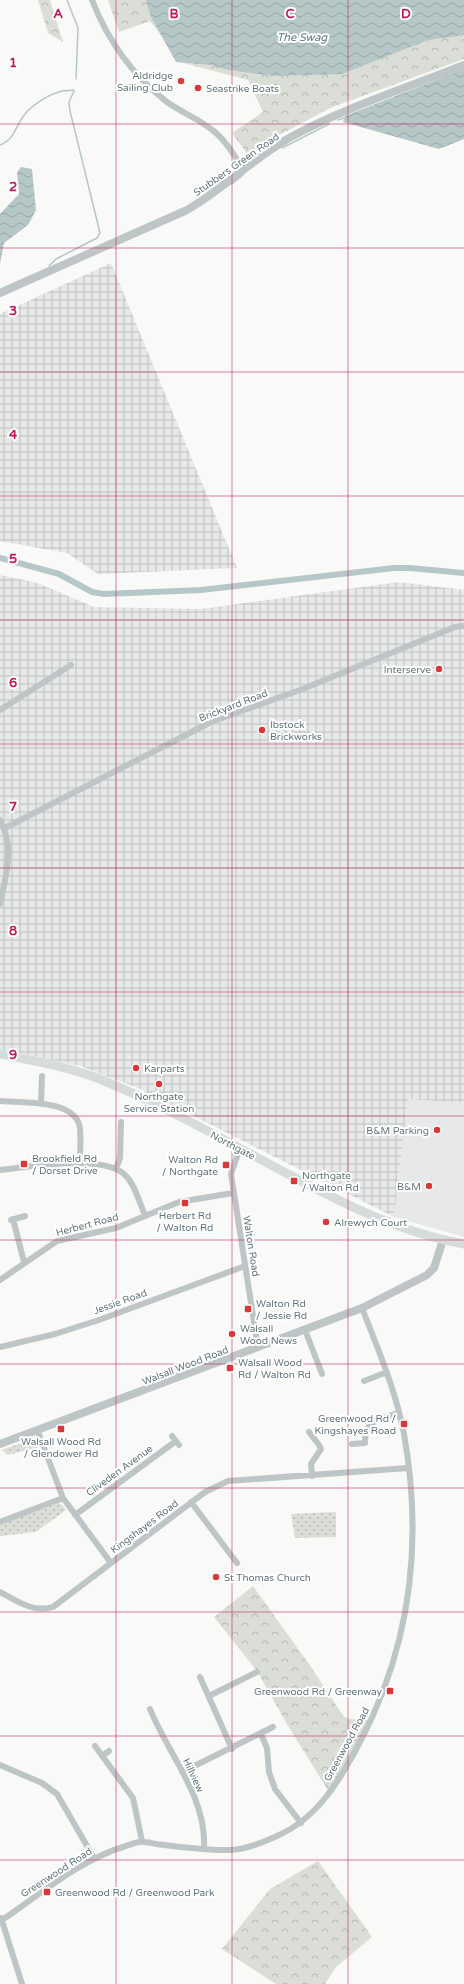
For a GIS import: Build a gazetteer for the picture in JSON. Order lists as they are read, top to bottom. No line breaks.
{"streets":{"main road":["Northgate"],"street":["Stubbers Green Road","Brickyard Road","Herbert Road","Walton Road","Jessie Road","Walsall Wood Road","Cliveden Avenue","Kingshayes Road","Greenwood Road","Hillview"]},"crossings":[["Northgate","Walton Road"],["Northgate","Walsall Wood Road"],["Herbert Road","Walton Road"],["Walton Road","Jessie Road"],["Walton Road","Walsall Wood Road"],["Walsall Wood Road","Greenwood Road"],["Kingshayes Road","Greenwood Road"],["Greenwood Road","Hillview"]],"water":["The Swag"],"places":{"other":["Aldridge Sailing Club","Seastrike Boats","Interserve","Ibstock Brickworks","Karparts","Northgate Service Station","B&M Parking","B&M","Alrewych Court","Walsall Wood News","St Thomas Church"],"transit":["Brookfield Rd / Dorset Drive","Walton Rd / Northgate","Northgate / Walton Rd","Herbert Rd / Walton Rd","Walton Rd / Jessie Rd","Walsall Wood Rd / Walton Rd","Greenwood Rd / Kingshayes Road","Walsall Wood Rd / Glendower Rd","Greenwood Rd / Greenway","Greenwood Rd / Greenwood Park"]},"grid":{"columns":["A","B","C","D"],"rows":["1","2","3","4","5","6","7","8","9"]}}
